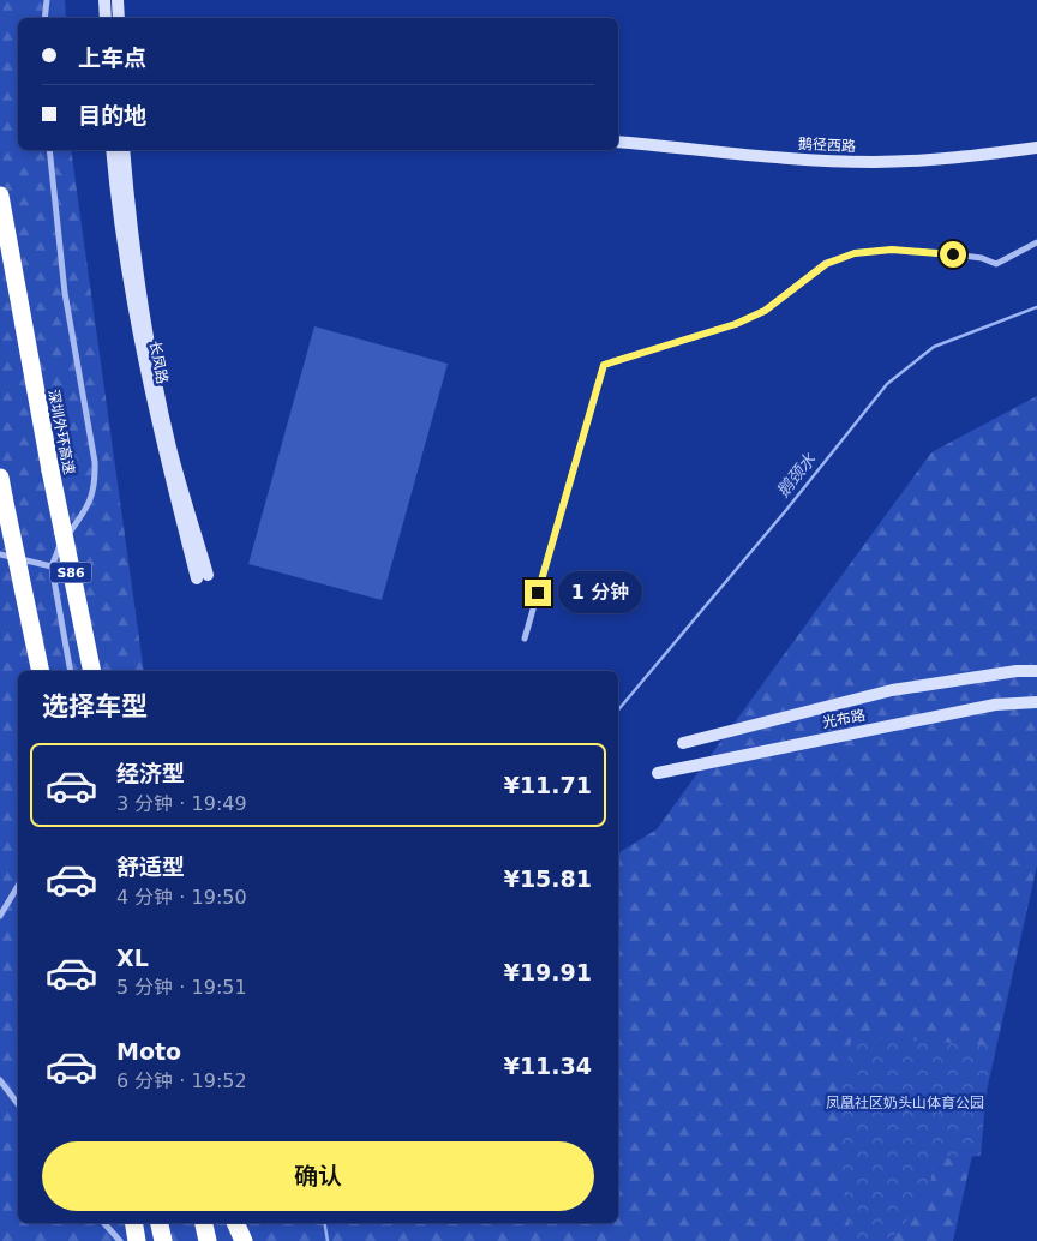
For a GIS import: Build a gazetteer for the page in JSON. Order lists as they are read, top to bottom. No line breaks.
{"streets":{"highway":["深圳外环高速","S86"],"street":["鹅径西路","长凤路","光布路"]},"water":["鹅颈水"],"parks":["凤凰社区奶头山体育公园"],"page":{"banner":["上车点","目的地"],"bubble":"1 分钟","heading":"选择车型","list":[{"name":"经济型","note":"3 分钟 · 19:49","value":"¥11.71"},{"name":"舒适型","note":"4 分钟 · 19:50","value":"¥15.81"},{"name":"XL","note":"5 分钟 · 19:51","value":"¥19.91"},{"name":"Moto","note":"6 分钟 · 19:52","value":"¥11.34"}],"buttons":"确认"}}
